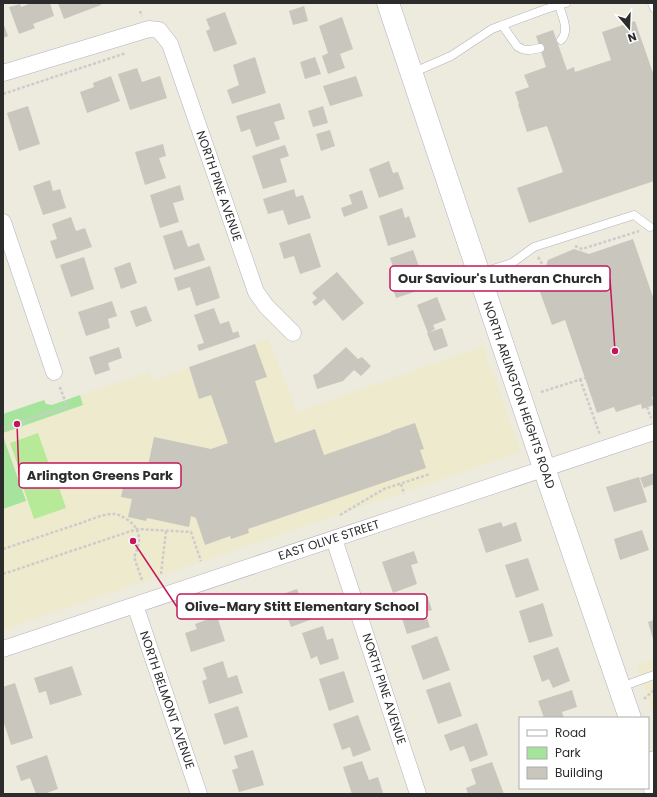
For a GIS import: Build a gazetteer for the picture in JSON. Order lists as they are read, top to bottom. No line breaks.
{"streets":{"main road":["NORTH ARLINGTON HEIGHTS ROAD"],"street":["NORTH PINE AVENUE","EAST OLIVE STREET","NORTH BELMONT AVENUE"]},"crossings":[["NORTH PINE AVENUE","EAST OLIVE STREET"],["NORTH ARLINGTON HEIGHTS ROAD","EAST OLIVE STREET"],["EAST OLIVE STREET","NORTH BELMONT AVENUE"]],"places":["Our Saviour's Lutheran Church","Arlington Greens Park","Olive-Mary Stitt Elementary School"],"legend":["Road","Park","Building"],"north":"bottom"}
